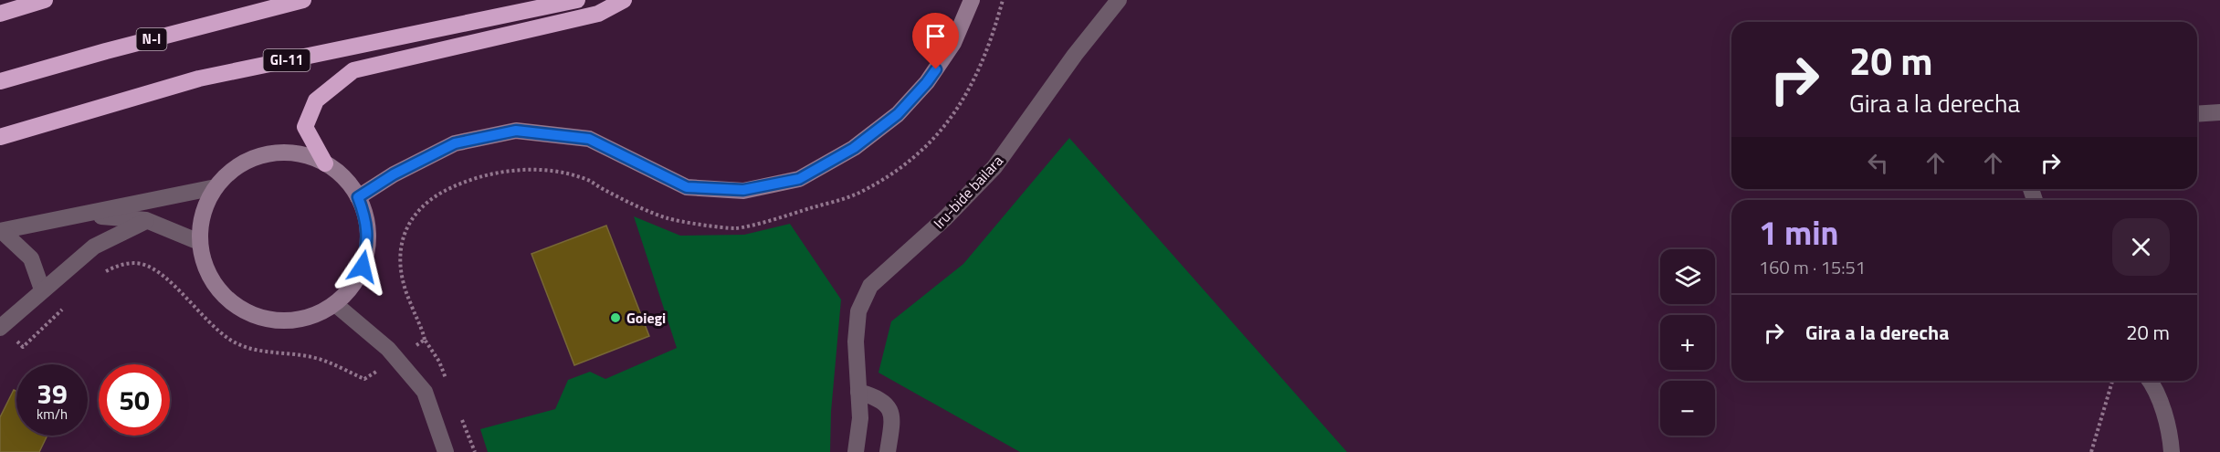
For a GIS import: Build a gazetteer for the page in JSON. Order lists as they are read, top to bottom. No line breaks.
{"streets":{"highway":["N-I","GI-11"],"street":["Iru-bide bailara"]},"places":["Goiegi"],"page":{"turn":["20 m","Gira a la derecha"],"heading":["1 min","160 m · 15:51"],"map_buttons":["+","−"],"list":[{"name":"Gira a la derecha","value":"20 m"}],"speed":"39 km/h","limit":"50"}}
